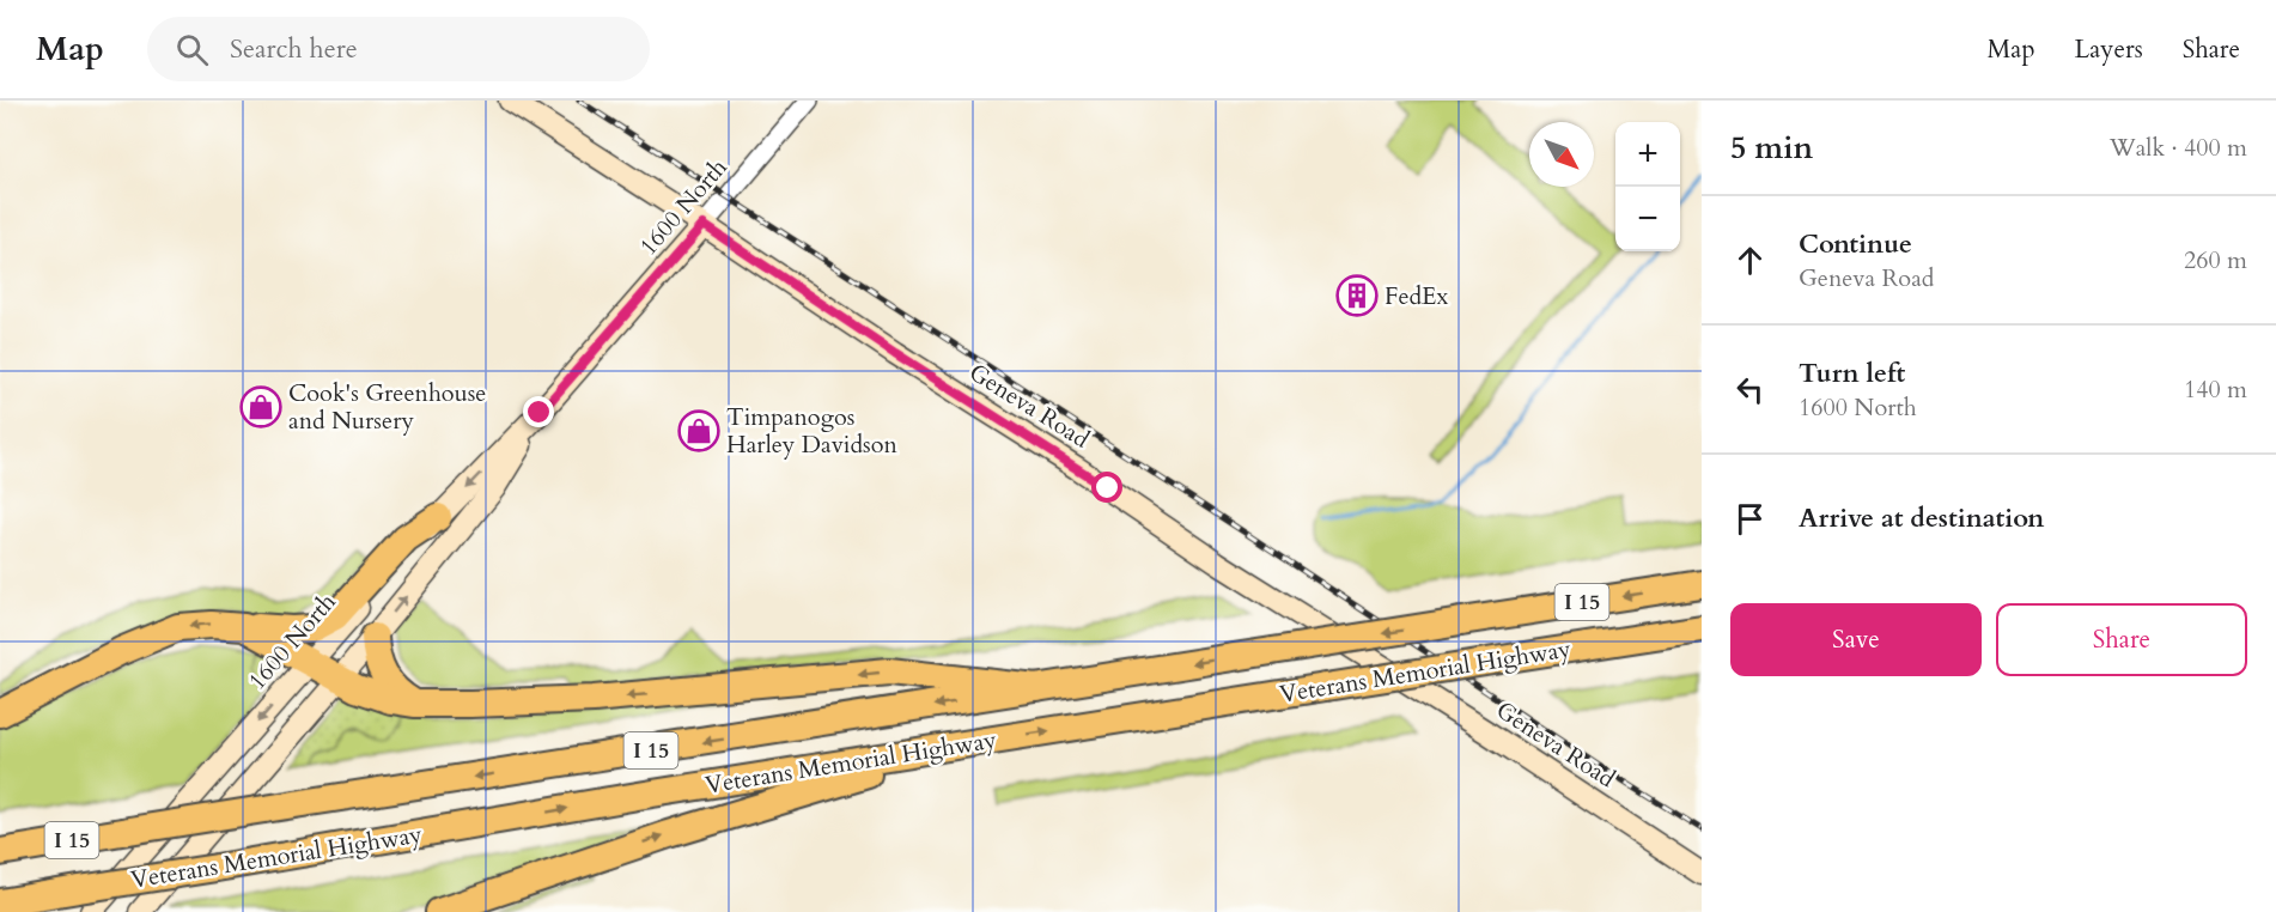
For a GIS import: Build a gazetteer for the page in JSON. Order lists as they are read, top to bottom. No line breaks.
{"streets":{"highway":["I 15","Veterans Memorial Highway"],"main road":["1600 North","Geneva Road"]},"crossings":[["1600 North","Geneva Road"],["1600 North","Veterans Memorial Highway"]],"places":{"building":["FedEx"],"shop":["Cook's Greenhouse and Nursery","Timpanogos Harley Davidson"]},"north":"bottom right","page":{"header":"Map","search":"Search here","nav":["Map","Layers","Share"],"heading":["5 min","Walk · 400 m"],"map_buttons":["+","−"],"list":[["Continue","Geneva Road","260 m"],["Turn left","1600 North","140 m"],"Arrive at destination"],"buttons":["Save","Share"]}}
